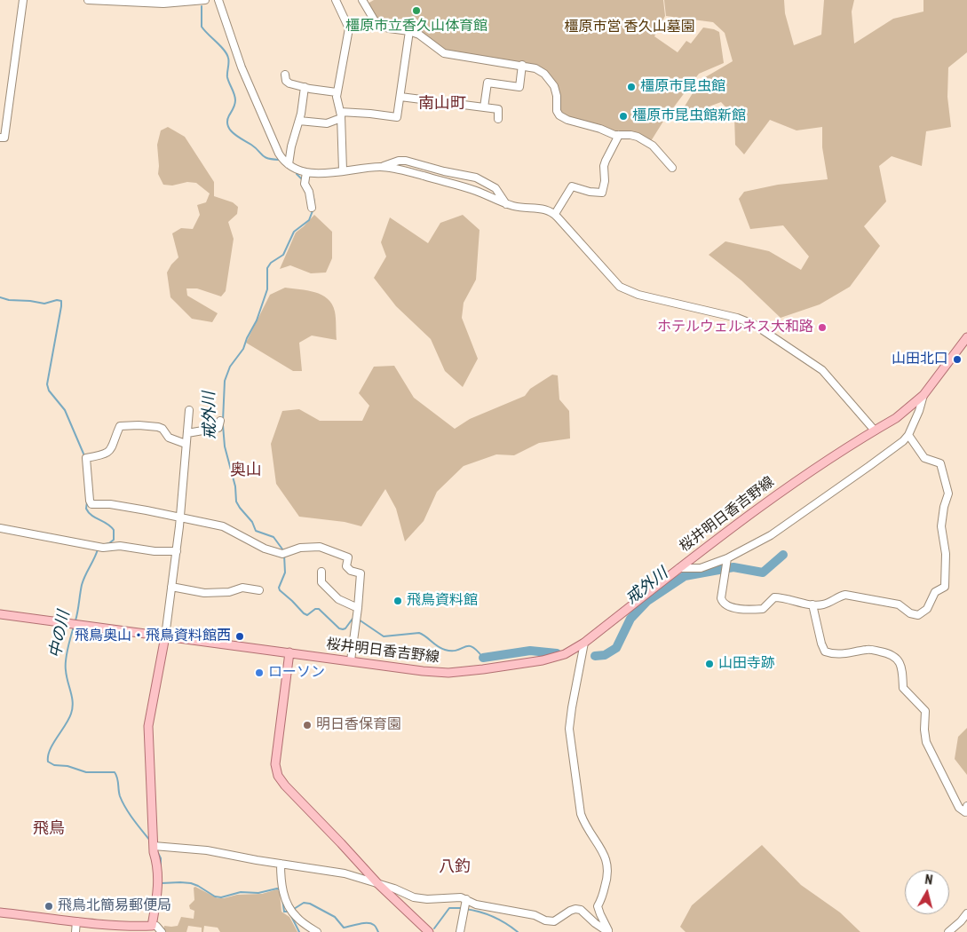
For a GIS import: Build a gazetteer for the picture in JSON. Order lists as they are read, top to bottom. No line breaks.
{"streets":{"main road":["桜井明日香吉野線"]},"districts":["南山町","奥山","飛鳥","八釣"],"water":["戒外川","中の川"],"parks":["橿原市営 香久山墓園"],"places":["橿原市立香久山体育館","橿原市昆虫館","橿原市昆虫館新館","ホテルウェルネス大和路","山田北口","飛鳥資料館","飛鳥奥山・飛鳥資料館西","山田寺跡","ローソン","明日香保育園","飛鳥北簡易郵便局"],"north":"top"}
